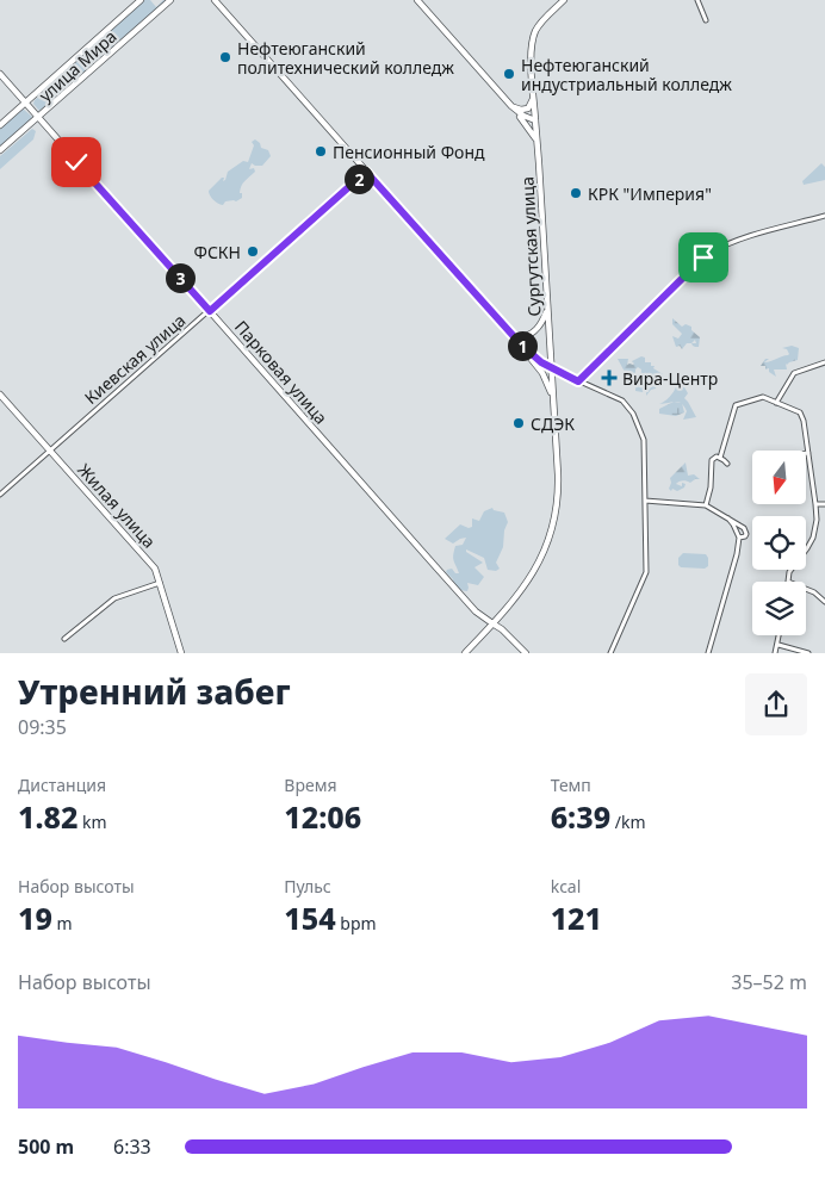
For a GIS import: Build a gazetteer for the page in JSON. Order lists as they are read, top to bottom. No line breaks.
{"streets":{"main road":["улица Мира","Сургутская улица","Парковая улица","Жилая улица"],"street":["Киевская улица"]},"crossings":[["улица Мира","Парковая улица"],["Сургутская улица","Парковая улица"],["Киевская улица","Парковая улица"],["Киевская улица","Жилая улица"]],"places":{"other":["Нефтеюганский политехнический колледж","Нефтеюганский индустриальный колледж","Пенсионный Фонд","КРК \"Империя\"","ФСКН","СДЭК"],"health":["Вира-Центр"]},"north":"bottom","page":{"pins":["2","3","1"],"heading":["Утренний забег","09:35"],"stats":[["Дистанция","1.82 km"],["Время","12:06"],["Темп","6:39 /km"],["Набор высоты","19 m"],["Пульс","154 bpm"],["kcal","121"]],"chart":["Набор высоты","35–52 m"],"list":[{"name":"500 m","note":"6:33"}]}}
